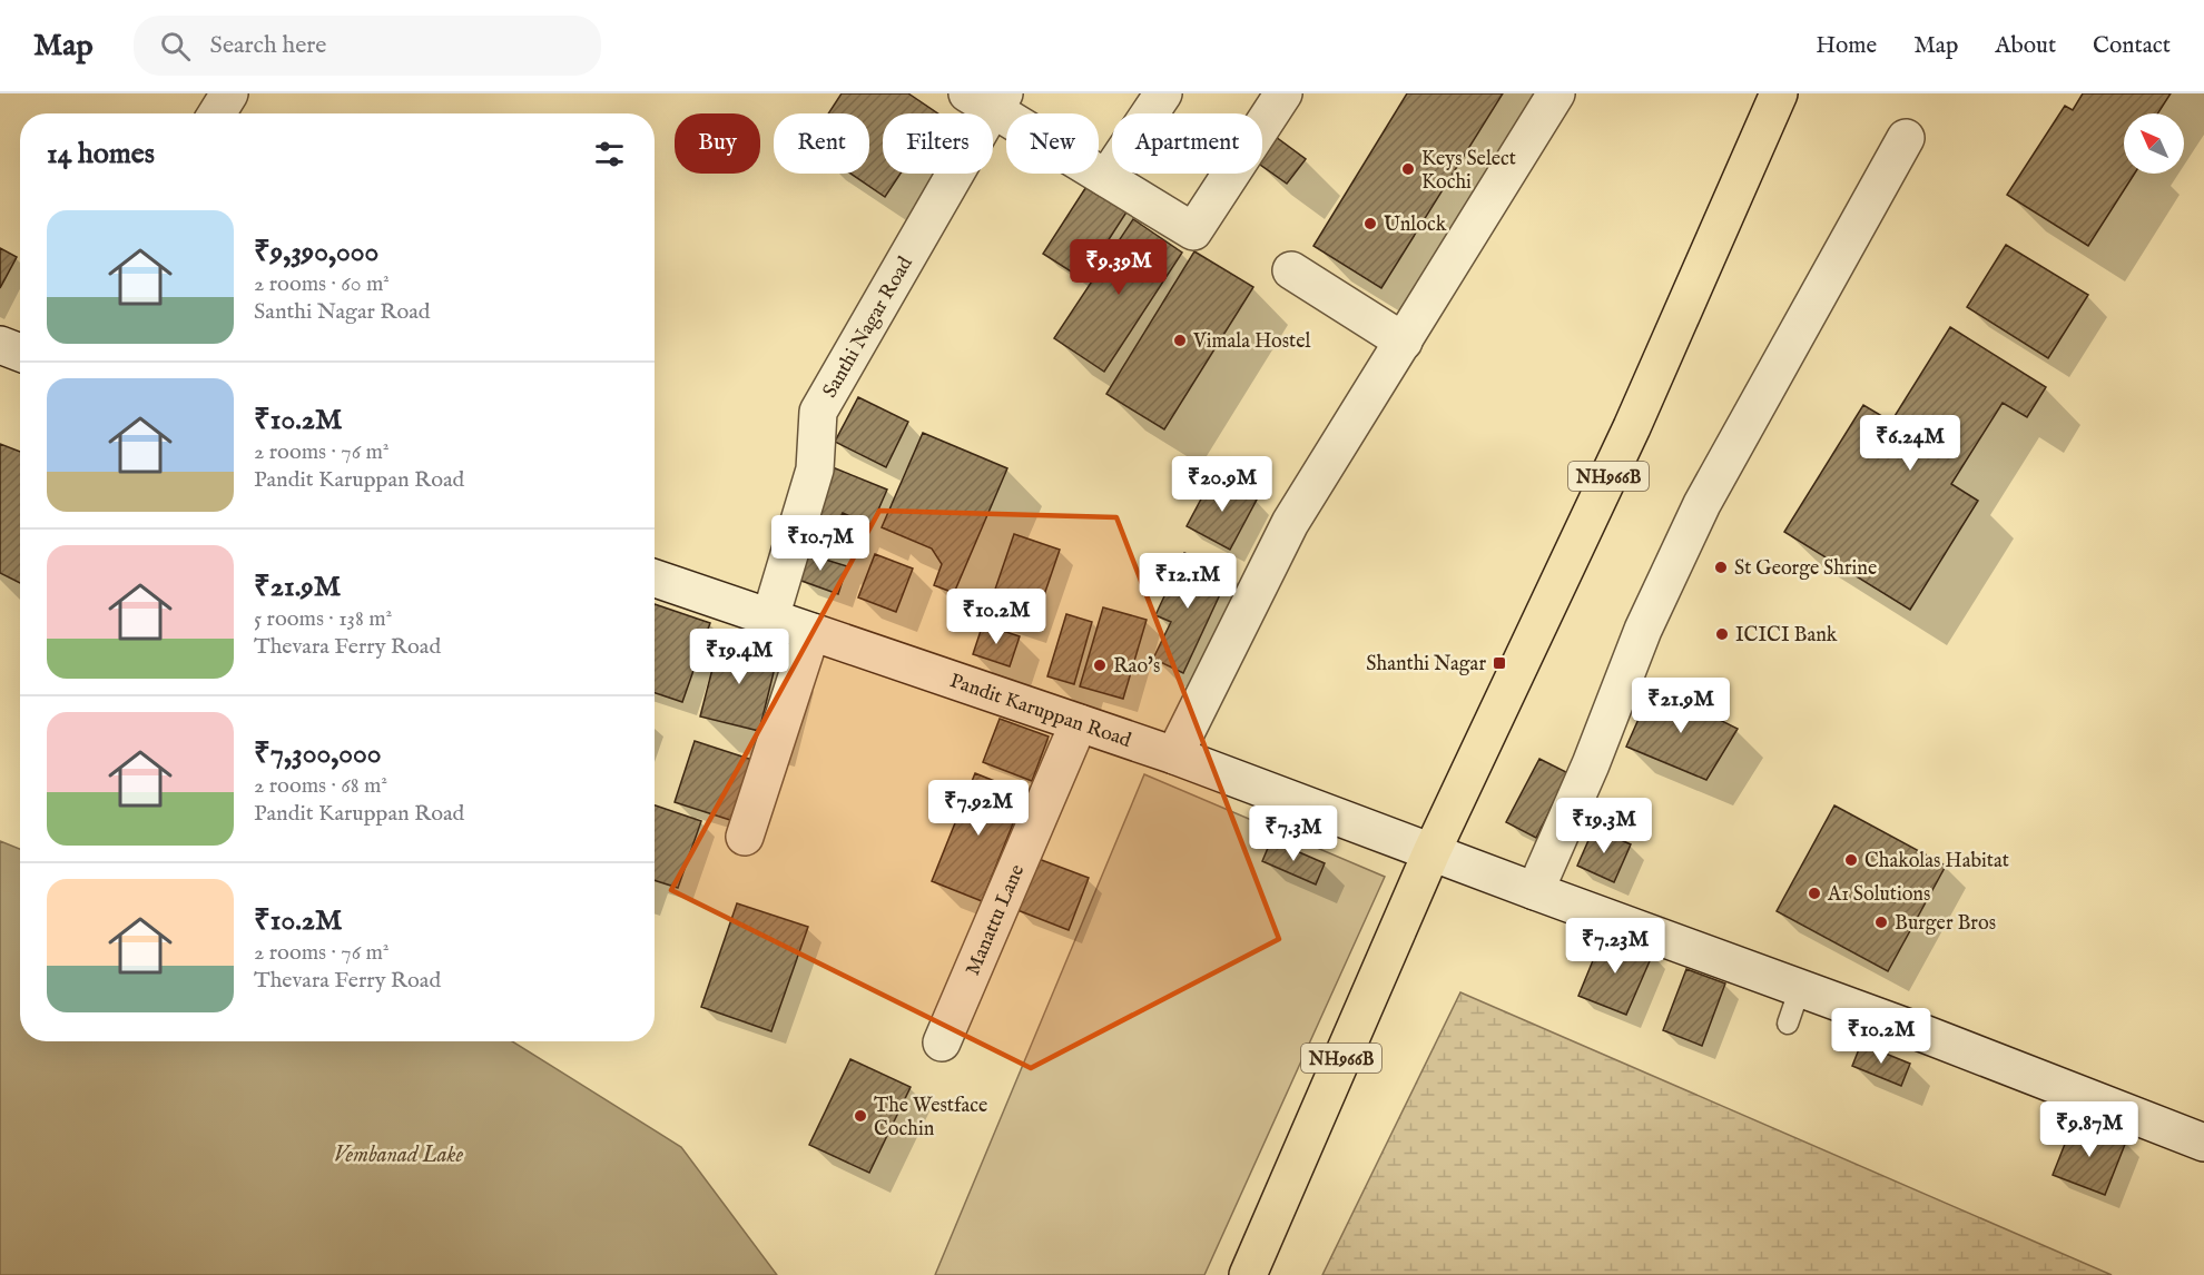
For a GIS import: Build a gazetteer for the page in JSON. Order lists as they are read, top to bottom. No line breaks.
{"streets":{"highway":["NH966B"],"street":["Santhi Nagar Road","Pandit Karuppan Road","Manattu Lane"]},"crossings":[["Santhi Nagar Road","Pandit Karuppan Road"],["NH966B","Pandit Karuppan Road"],["Pandit Karuppan Road","Manattu Lane"]],"water":["Vembanad Lake"],"places":{"other":["Keys Select Kochi","Unlock","Vimala Hostel","St George Shrine","ICICI Bank","Rao's","Chakolas Habitat","A1 Solutions","Burger Bros","The Westface Cochin"],"transit":["Shanthi Nagar"]},"north":"top left","page":{"header":"Map","search":"Search here","nav":["Home","Map","About","Contact"],"chip":["Buy","Rent","Filters","New","Apartment"],"heading":"14 homes","list":[{"name":"₹9,390,000","note":"2 rooms · 60 m² · Santhi Nagar Road"},{"name":"₹10.2M","note":"2 rooms · 76 m² · Pandit Karuppan Road"},{"name":"₹21.9M","note":"5 rooms · 138 m² · Thevara Ferry Road"},{"name":"₹7,300,000","note":"2 rooms · 68 m² · Pandit Karuppan Road"},{"name":"₹10.2M","note":"2 rooms · 76 m² · Thevara Ferry Road"}],"price":["₹9.39M","₹6.24M","₹20.9M","₹10.7M","₹12.1M","₹10.2M","₹19.4M","₹21.9M","₹7.92M","₹19.3M","₹7.3M","₹7.23M","₹10.2M","₹9.87M"]}}
